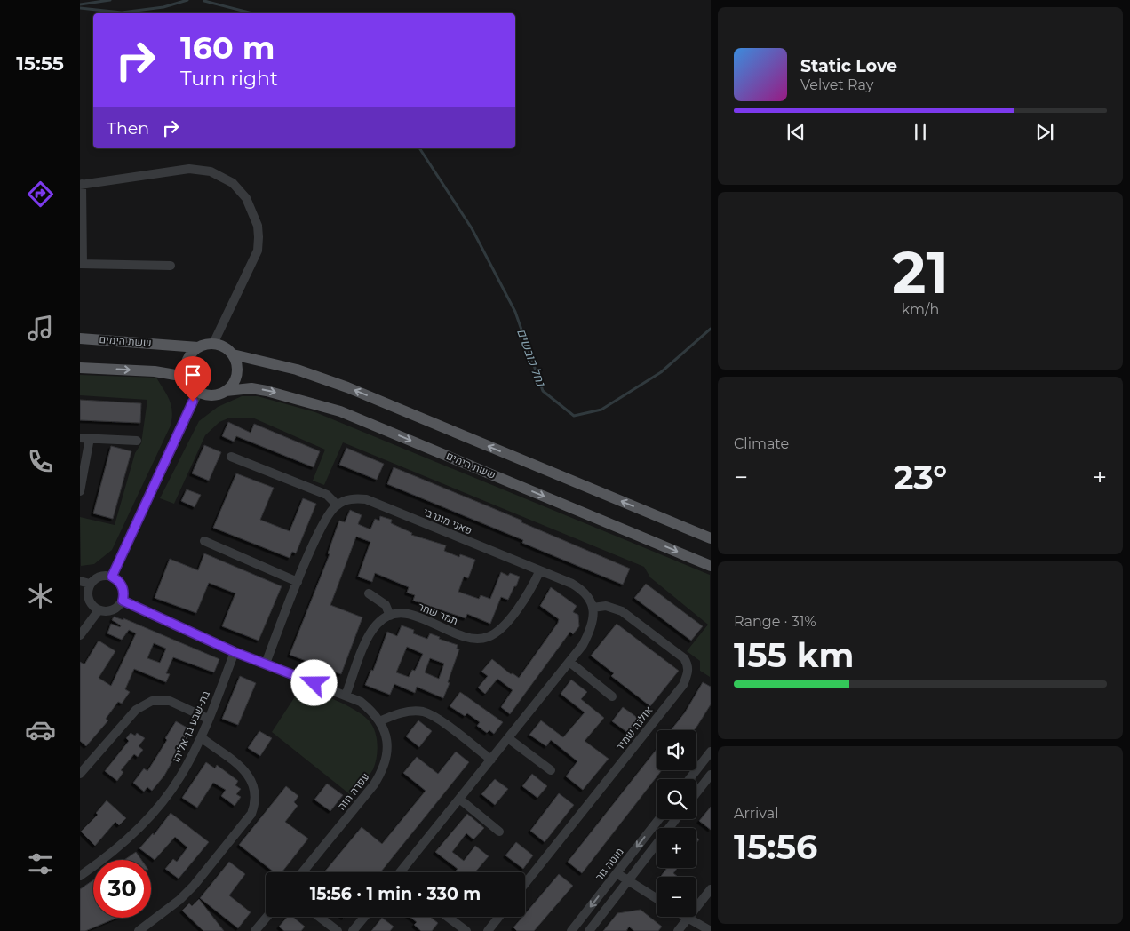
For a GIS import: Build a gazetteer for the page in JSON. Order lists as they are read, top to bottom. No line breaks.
{"streets":{"main road":["ששת הימים"],"street":["פאני מוגרבי","תמר שחר","בת-שבע בן-אליהו","אולגה שמיר","עפרה חזה","מוטה גור"]},"crossings":[["פאני מוגרבי","תמר שחר"],["פאני מוגרבי","אולגה שמיר"],["בת-שבע בן-אליהו","עפרה חזה"]],"water":["נחל כובשים"],"page":{"tabs":"15:55","turn":["160 m","Turn right"],"song":["Static Love","Velvet Ray"],"then":"Then","tile":[["21","km/h"],"Climate",["Range · 31%","155 km"],["Arrival","15:56"]],"heat":["−","23°","+"],"map_buttons":["+","−"],"limit":"30","trip":"15:56 · 1 min · 330 m"}}
